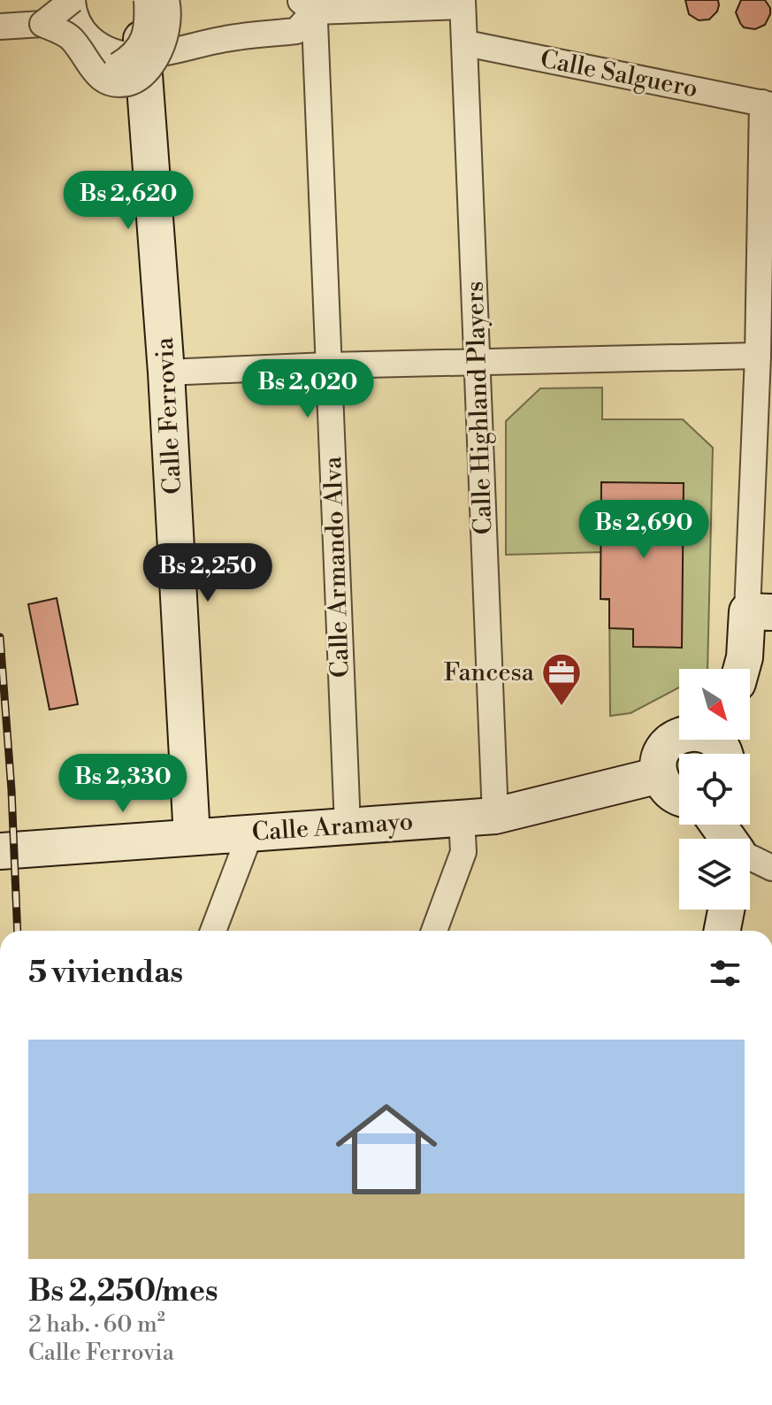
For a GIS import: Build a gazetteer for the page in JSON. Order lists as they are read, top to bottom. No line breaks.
{"streets":{"street":["Calle Salguero","Calle Highland Players","Calle Ferrovia","Calle Armando Alva","Calle Aramayo"]},"crossings":[["Calle Salguero","Calle Highland Players"],["Calle Highland Players","Calle Aramayo"],["Calle Ferrovia","Calle Aramayo"],["Calle Armando Alva","Calle Aramayo"]],"places":{"office":["Fancesa"]},"north":"bottom right","page":{"price":["Bs 2,620","Bs 2,020","Bs 2,690","Bs 2,250","Bs 2,330"],"heading":"5 viviendas","list":[{"name":"Bs 2,250/mes","note":"2 hab. · 60 m² · Calle Ferrovia"}]}}
